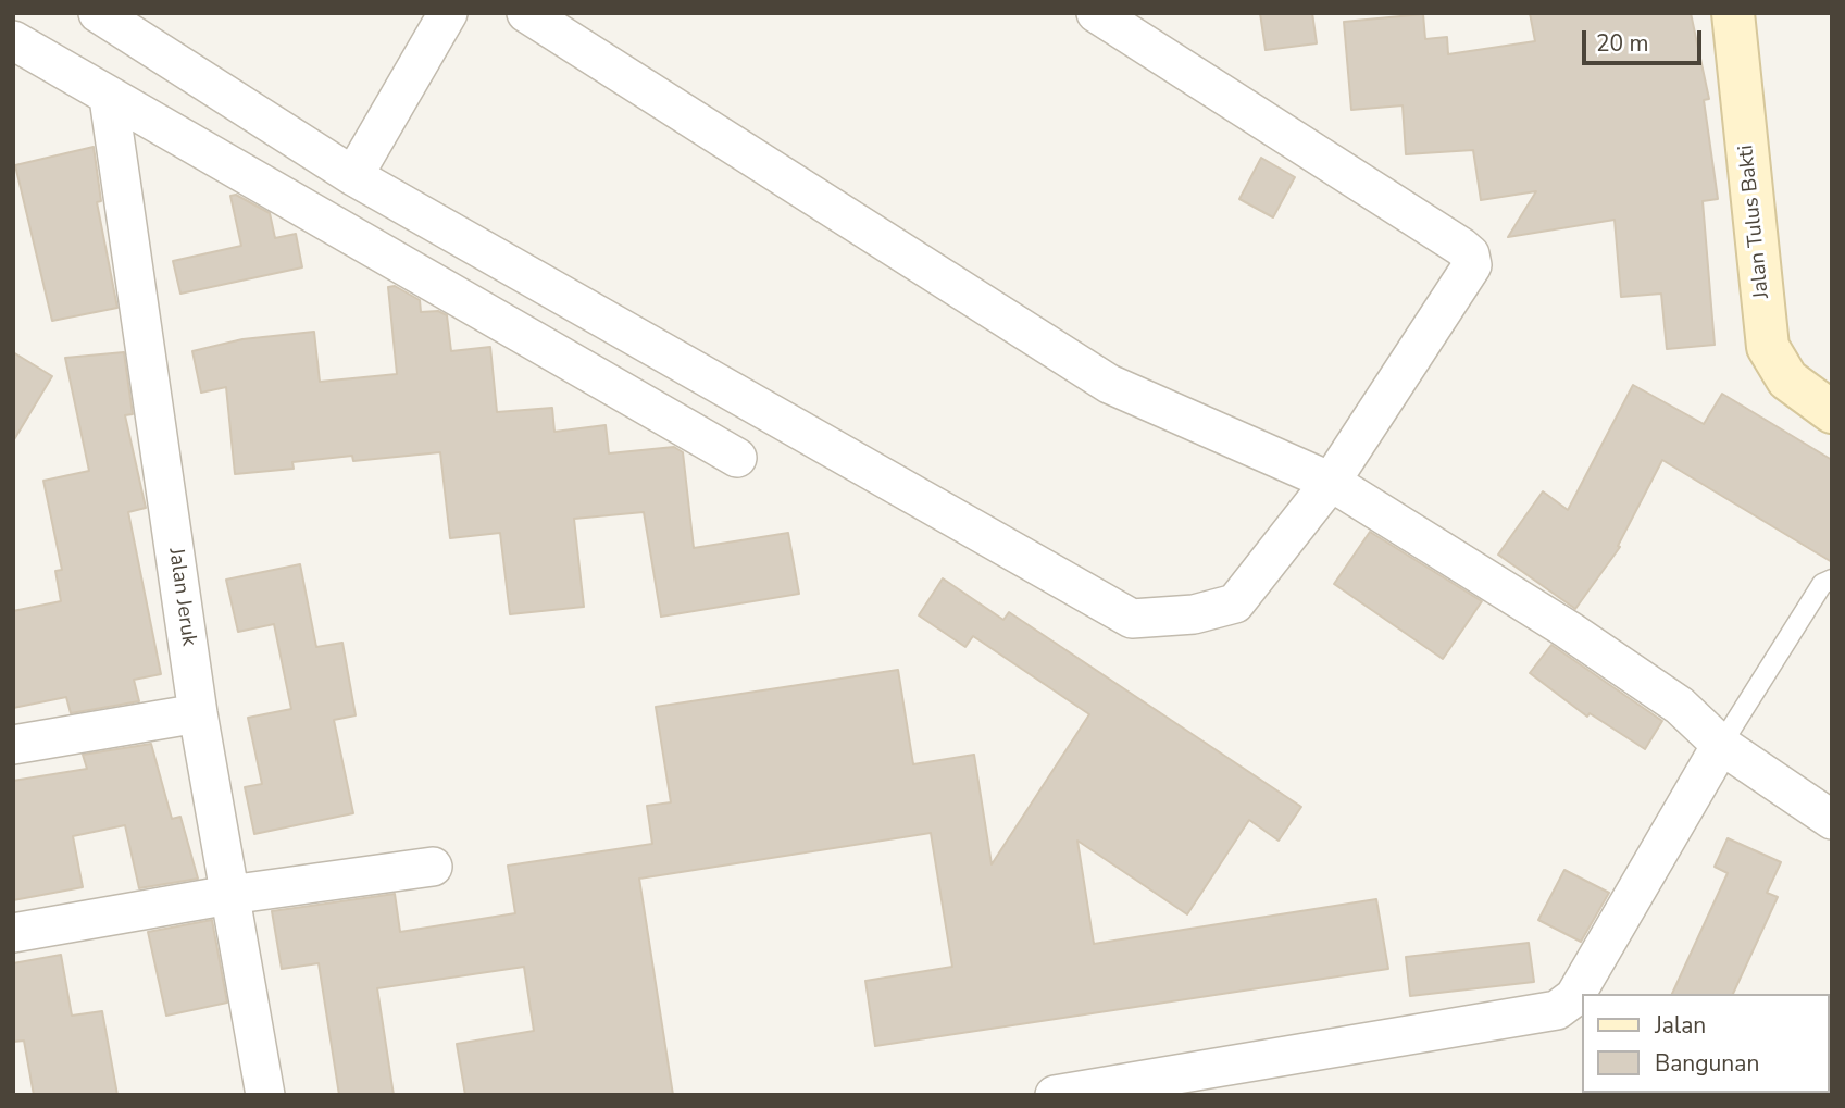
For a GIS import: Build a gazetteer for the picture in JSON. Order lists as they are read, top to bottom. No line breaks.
{"streets":{"main road":["Jalan Tulus Bakti"],"street":["Jalan Jeruk"]},"legend":["Jalan","Bangunan"],"scale_bar":"20 m"}
